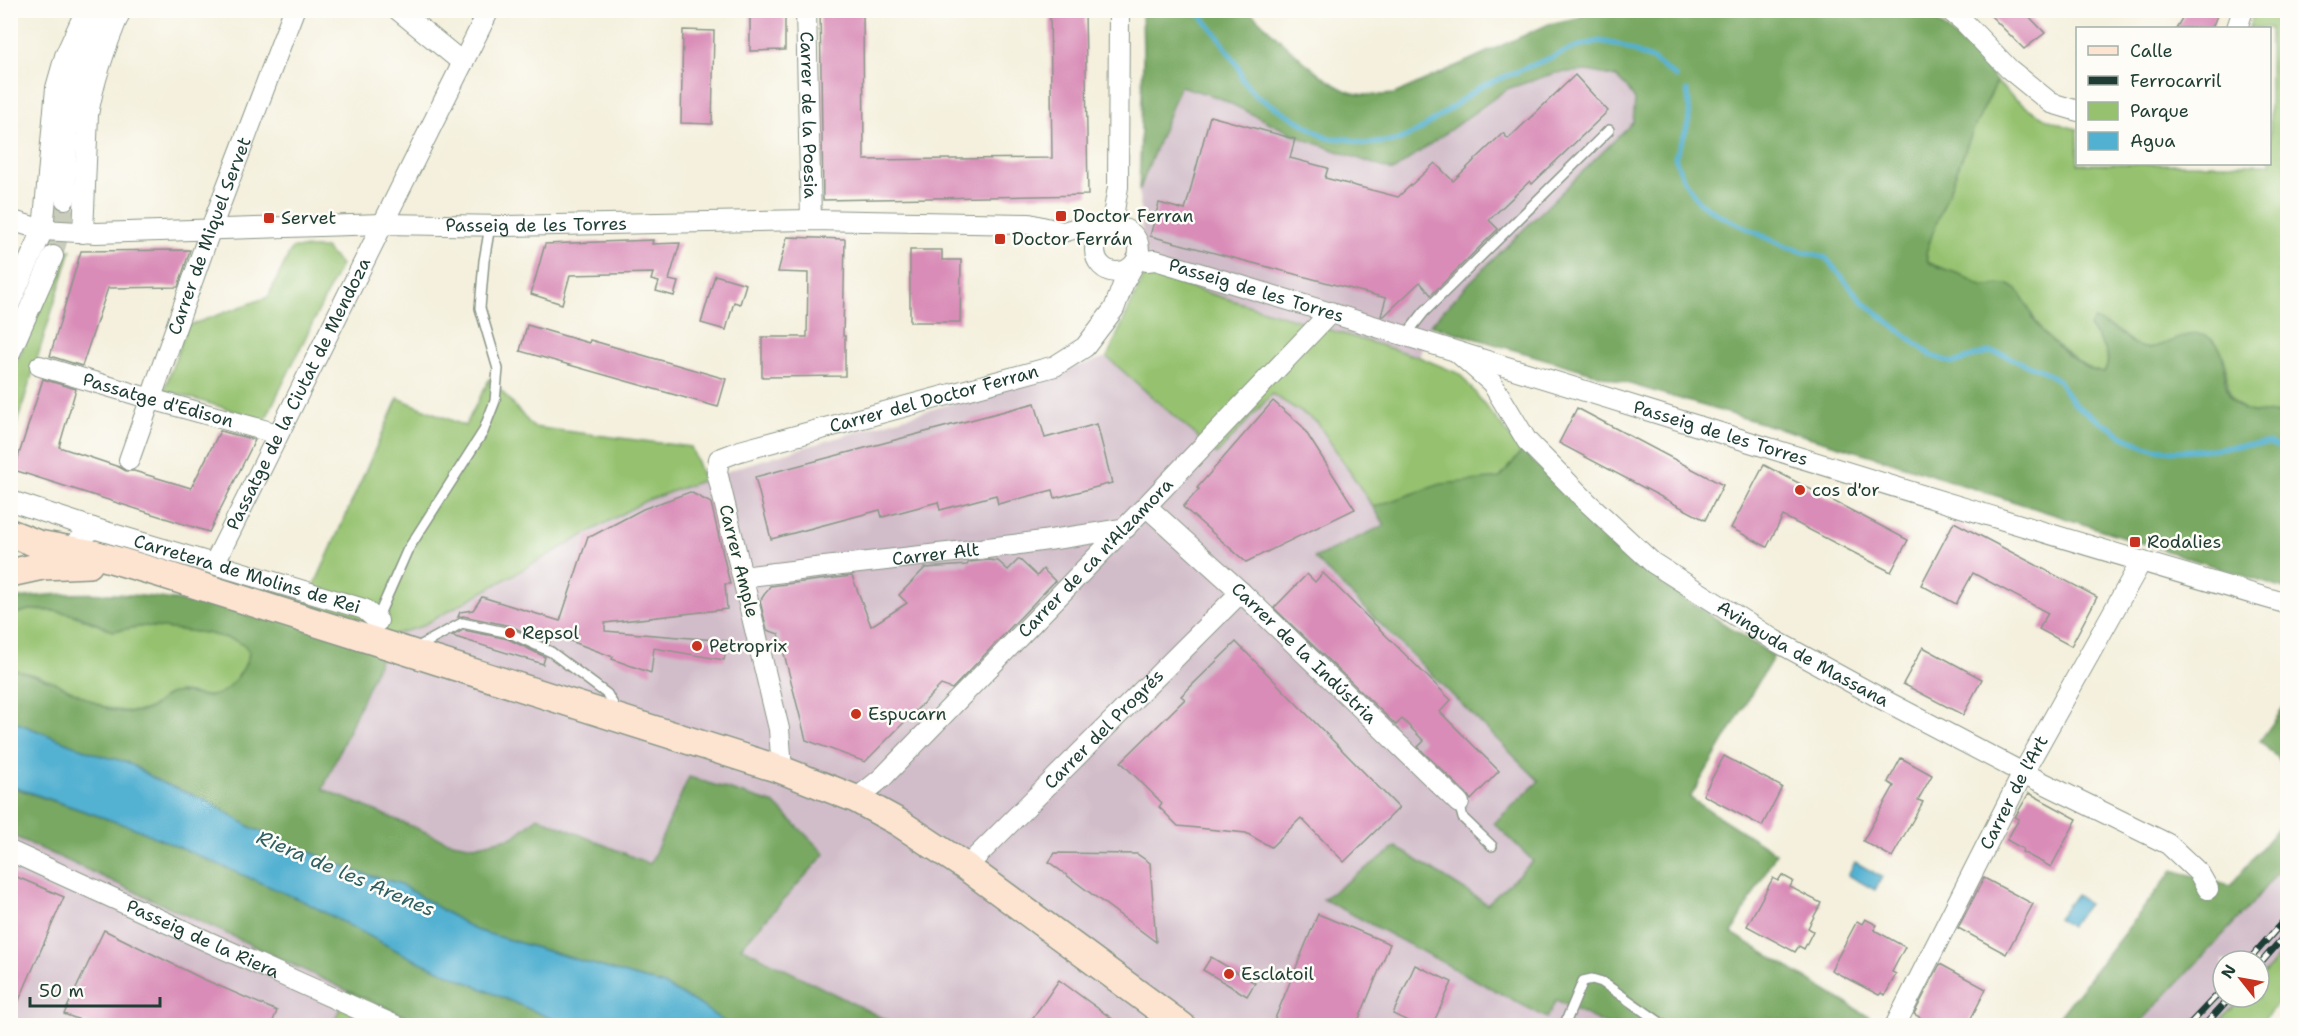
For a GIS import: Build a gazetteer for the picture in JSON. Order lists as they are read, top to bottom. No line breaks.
{"streets":{"main road":["Carretera de Molins de Rei"],"street":["Carrer de la Poesia","Passeig de les Torres","Carrer de Miquel Servet","Passatge de la Ciutat de Mendoza","Carrer del Doctor Ferran","Passatge d'Edison","Carrer Alt","Carrer de ca n'Alzamora","Carrer Ample","Carrer de la Indústria","Avinguda de Massana","Carrer del Progrés","Carrer de l'Art","Passeig de la Riera"]},"crossings":[["Carrer de la Poesia","Passeig de les Torres"],["Passeig de les Torres","Carrer de Miquel Servet"],["Passeig de les Torres","Passatge de la Ciutat de Mendoza"],["Passeig de les Torres","Carrer del Doctor Ferran"],["Passeig de les Torres","Carrer de ca n'Alzamora"],["Passeig de les Torres","Avinguda de Massana"],["Passeig de les Torres","Carrer de l'Art"],["Carrer de Miquel Servet","Passatge d'Edison"],["Passatge de la Ciutat de Mendoza","Passatge d'Edison"],["Passatge de la Ciutat de Mendoza","Carretera de Molins de Rei"],["Carrer del Doctor Ferran","Carrer Ample"],["Carrer Alt","Carrer de ca n'Alzamora"],["Carrer Alt","Carrer Ample"],["Carrer de ca n'Alzamora","Carrer de la Indústria"],["Carrer de la Indústria","Carrer del Progrés"],["Avinguda de Massana","Carrer de l'Art"]],"water":["Riera de les Arenes"],"places":{"transit":["Doctor Ferran","Servet","Doctor Ferrán","Rodalies"],"other":["cos d'or","Repsol","Petroprix","Espucarn","Esclatoil"]},"legend":["Calle","Ferrocarril","Parque","Agua"],"scale_bar":"50 m","north":"top left"}
